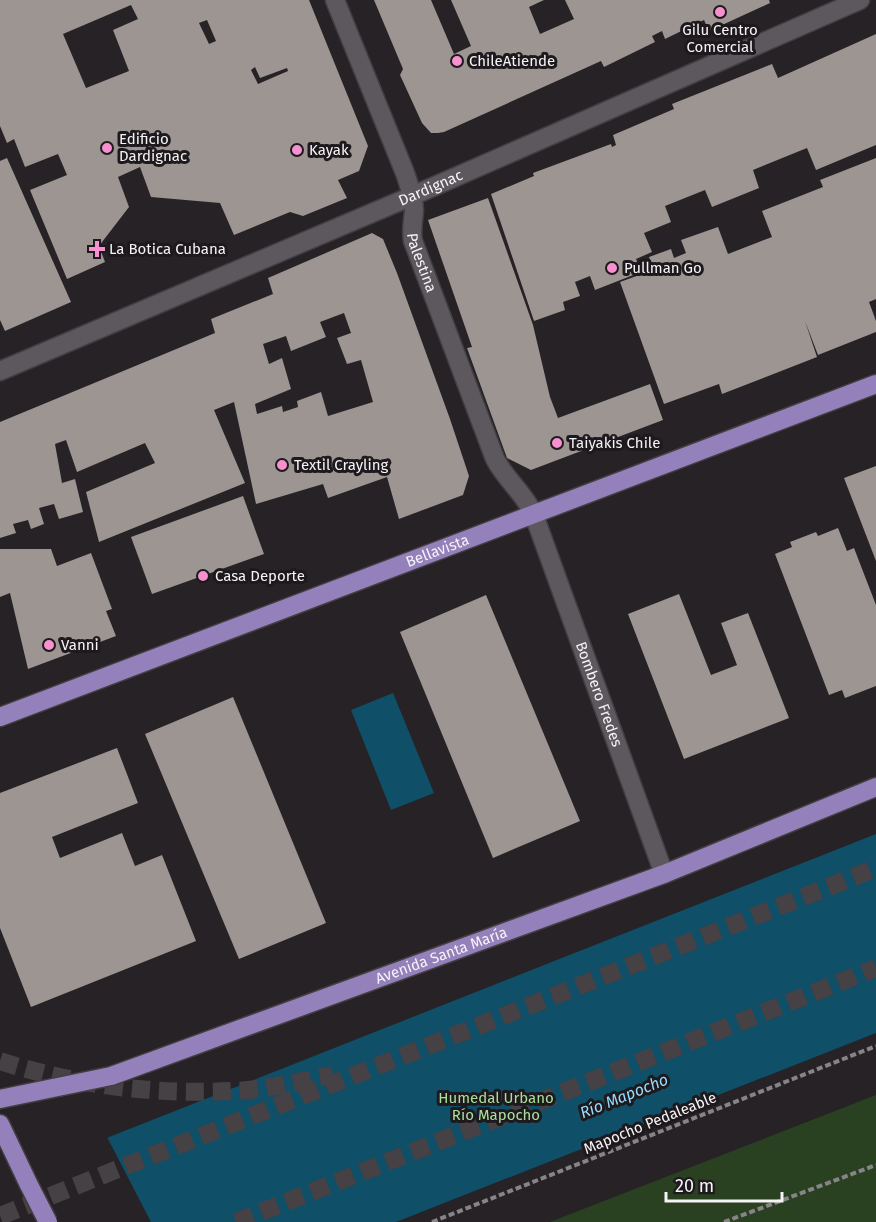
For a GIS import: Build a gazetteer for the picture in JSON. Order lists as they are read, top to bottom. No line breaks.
{"streets":{"main road":["Bellavista","Avenida Santa María"],"street":["Dardignac","Palestina","Bombero Fredes"],"path":["Mapocho Pedaleable"]},"crossings":[["Dardignac","Palestina"],["Palestina","Bellavista"],["Palestina","Bombero Fredes"],["Bellavista","Bombero Fredes"],["Bombero Fredes","Avenida Santa María"]],"water":["Río Mapocho"],"parks":["Humedal Urbano Río Mapocho"],"places":{"other":["Gilu Centro Comercial","ChileAtiende","Edificio Dardignac","Kayak","Pullman Go","Taiyakis Chile","Textil Crayling","Casa Deporte","Vanni"],"health":["La Botica Cubana"]},"scale_bar":"20 m"}
